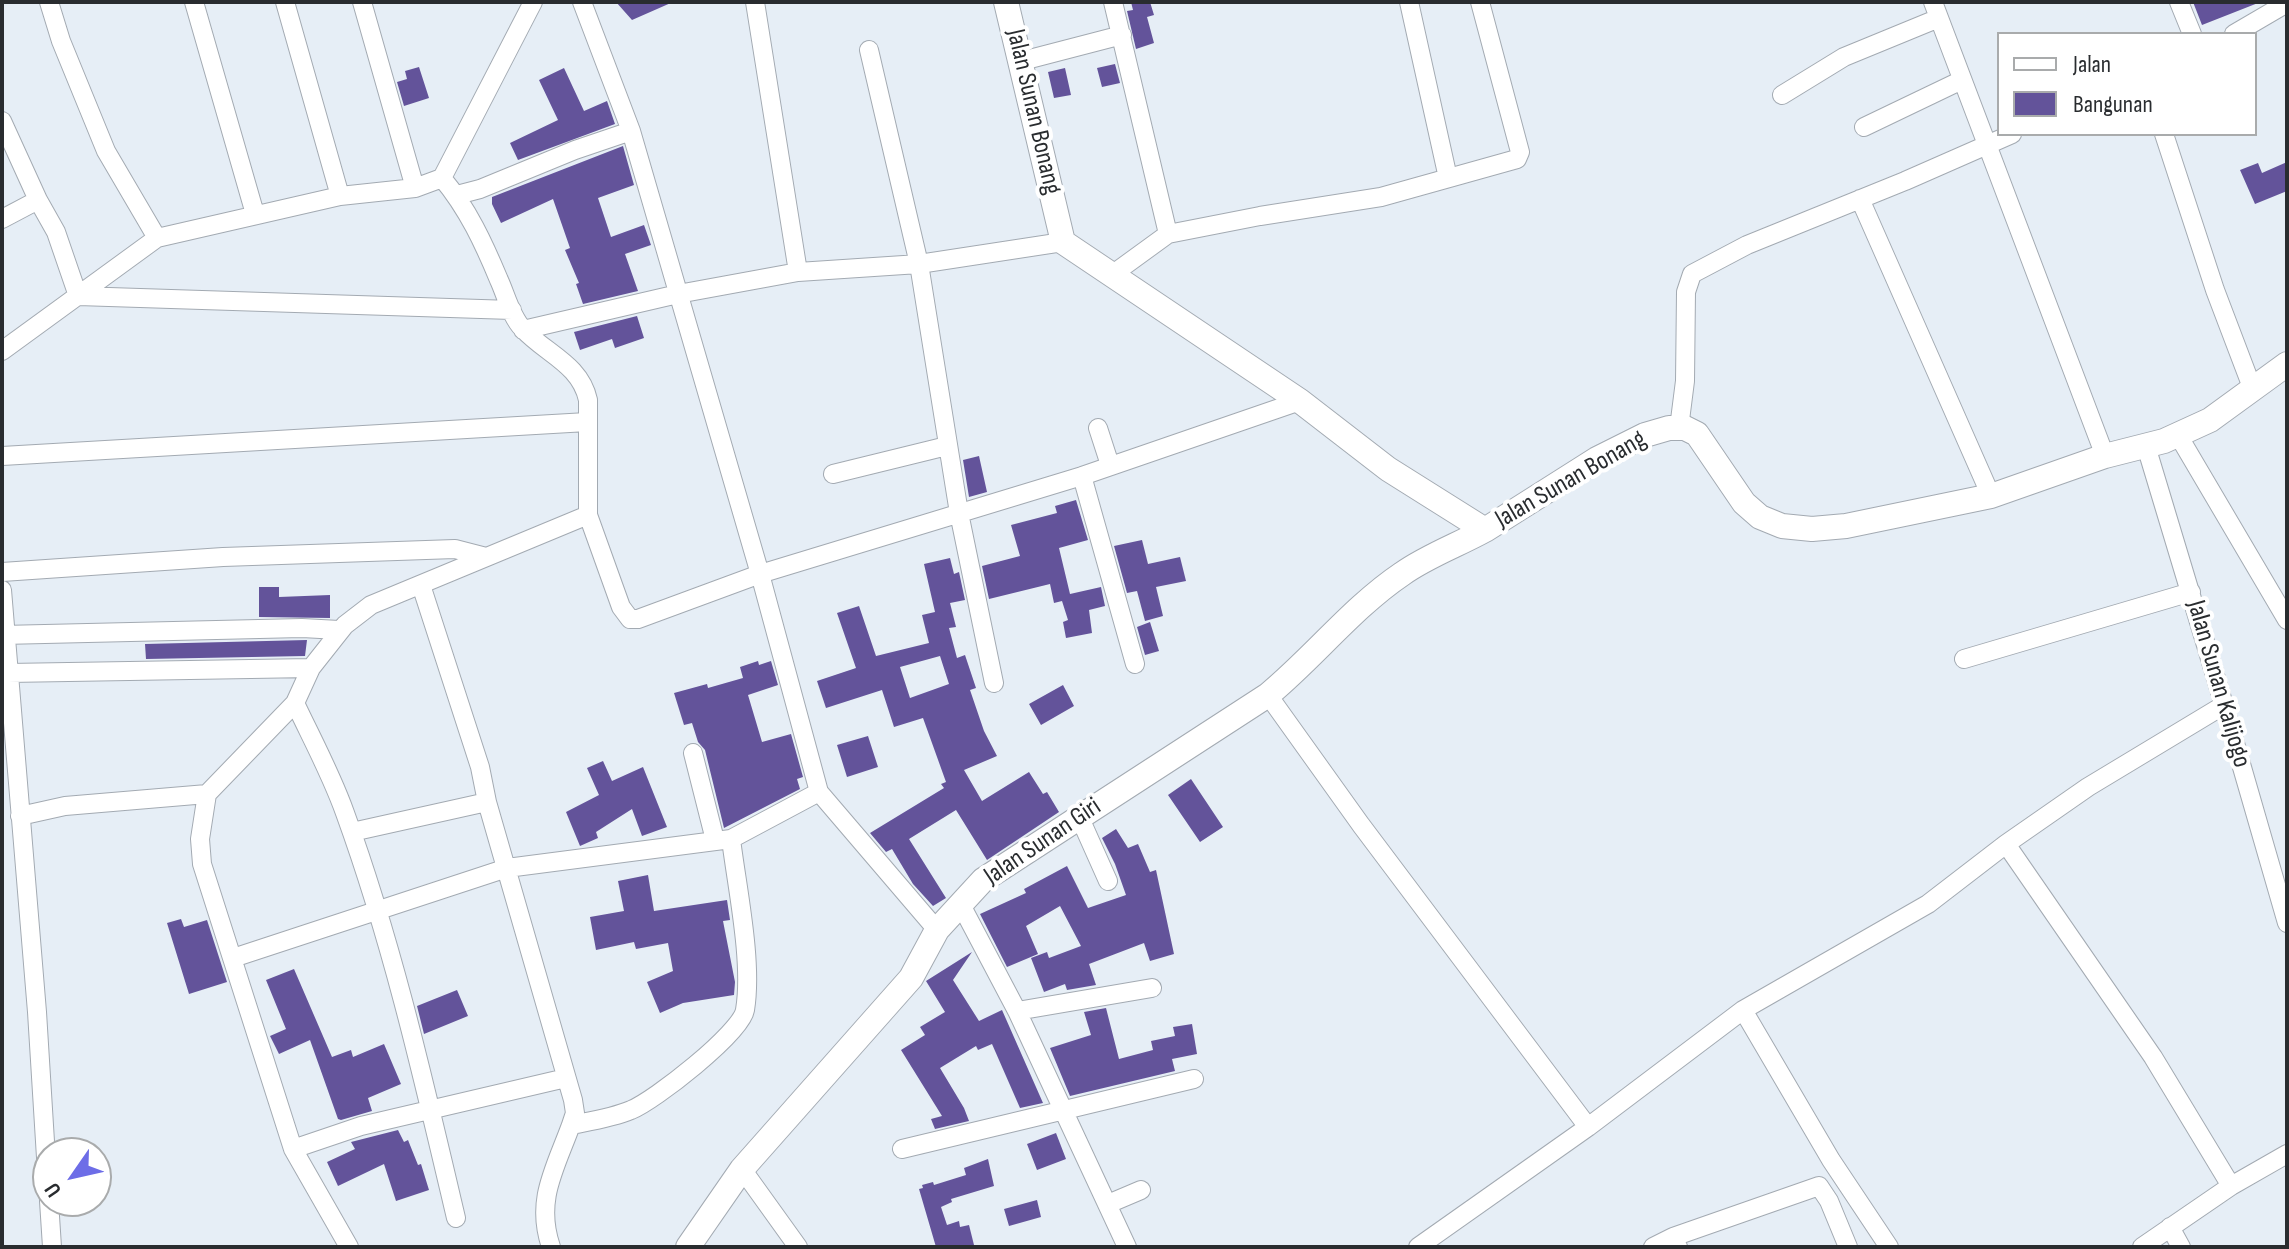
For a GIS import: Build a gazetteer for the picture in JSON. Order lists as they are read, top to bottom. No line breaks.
{"streets":{"street":["Jalan Sunan Bonang","Jalan Sunan Kalijogo","Jalan Sunan Giri"]},"crossings":[["Jalan Sunan Bonang","Jalan Sunan Kalijogo"],["Jalan Sunan Bonang","Jalan Sunan Giri"]],"legend":["Jalan","Bangunan"],"north":"bottom left"}
